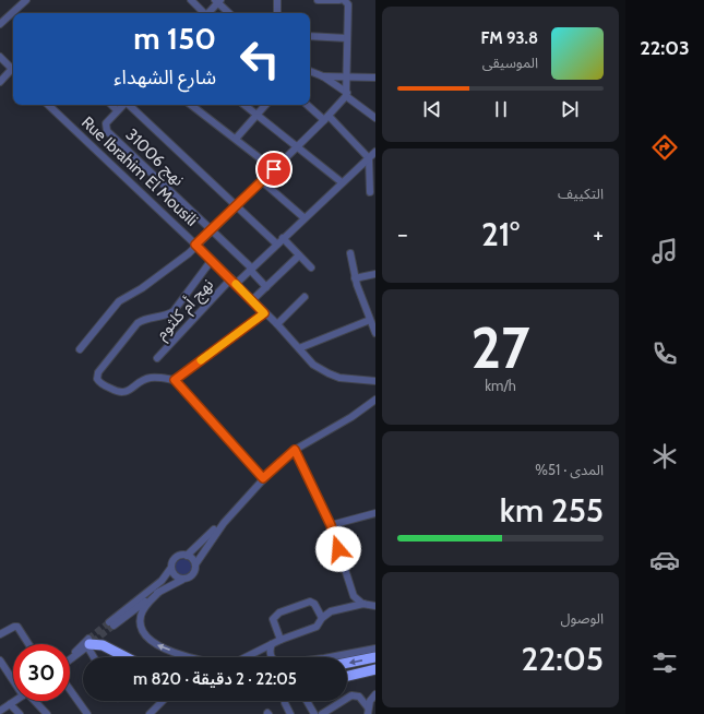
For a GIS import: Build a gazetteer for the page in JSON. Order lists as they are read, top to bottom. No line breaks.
{"streets":{"street":["نهج 31006","Rue Ibrahim El Mousili","نهج أم كلثوم"]},"crossings":[["نهج 31006","نهج أم كلثوم"],["Rue Ibrahim El Mousili","نهج أم كلثوم"]],"page":{"tabs":"22:03","turn":["150 m","شارع الشهداء"],"song":["93.8 FM","الموسيقى"],"tile":["التكييف",["27","km/h"],["المدى · 51%","255 km"],["الوصول","22:05"]],"heat":["−","21°","+"],"limit":"30","trip":"22:05 · 2 دقيقة · 820 m"}}
